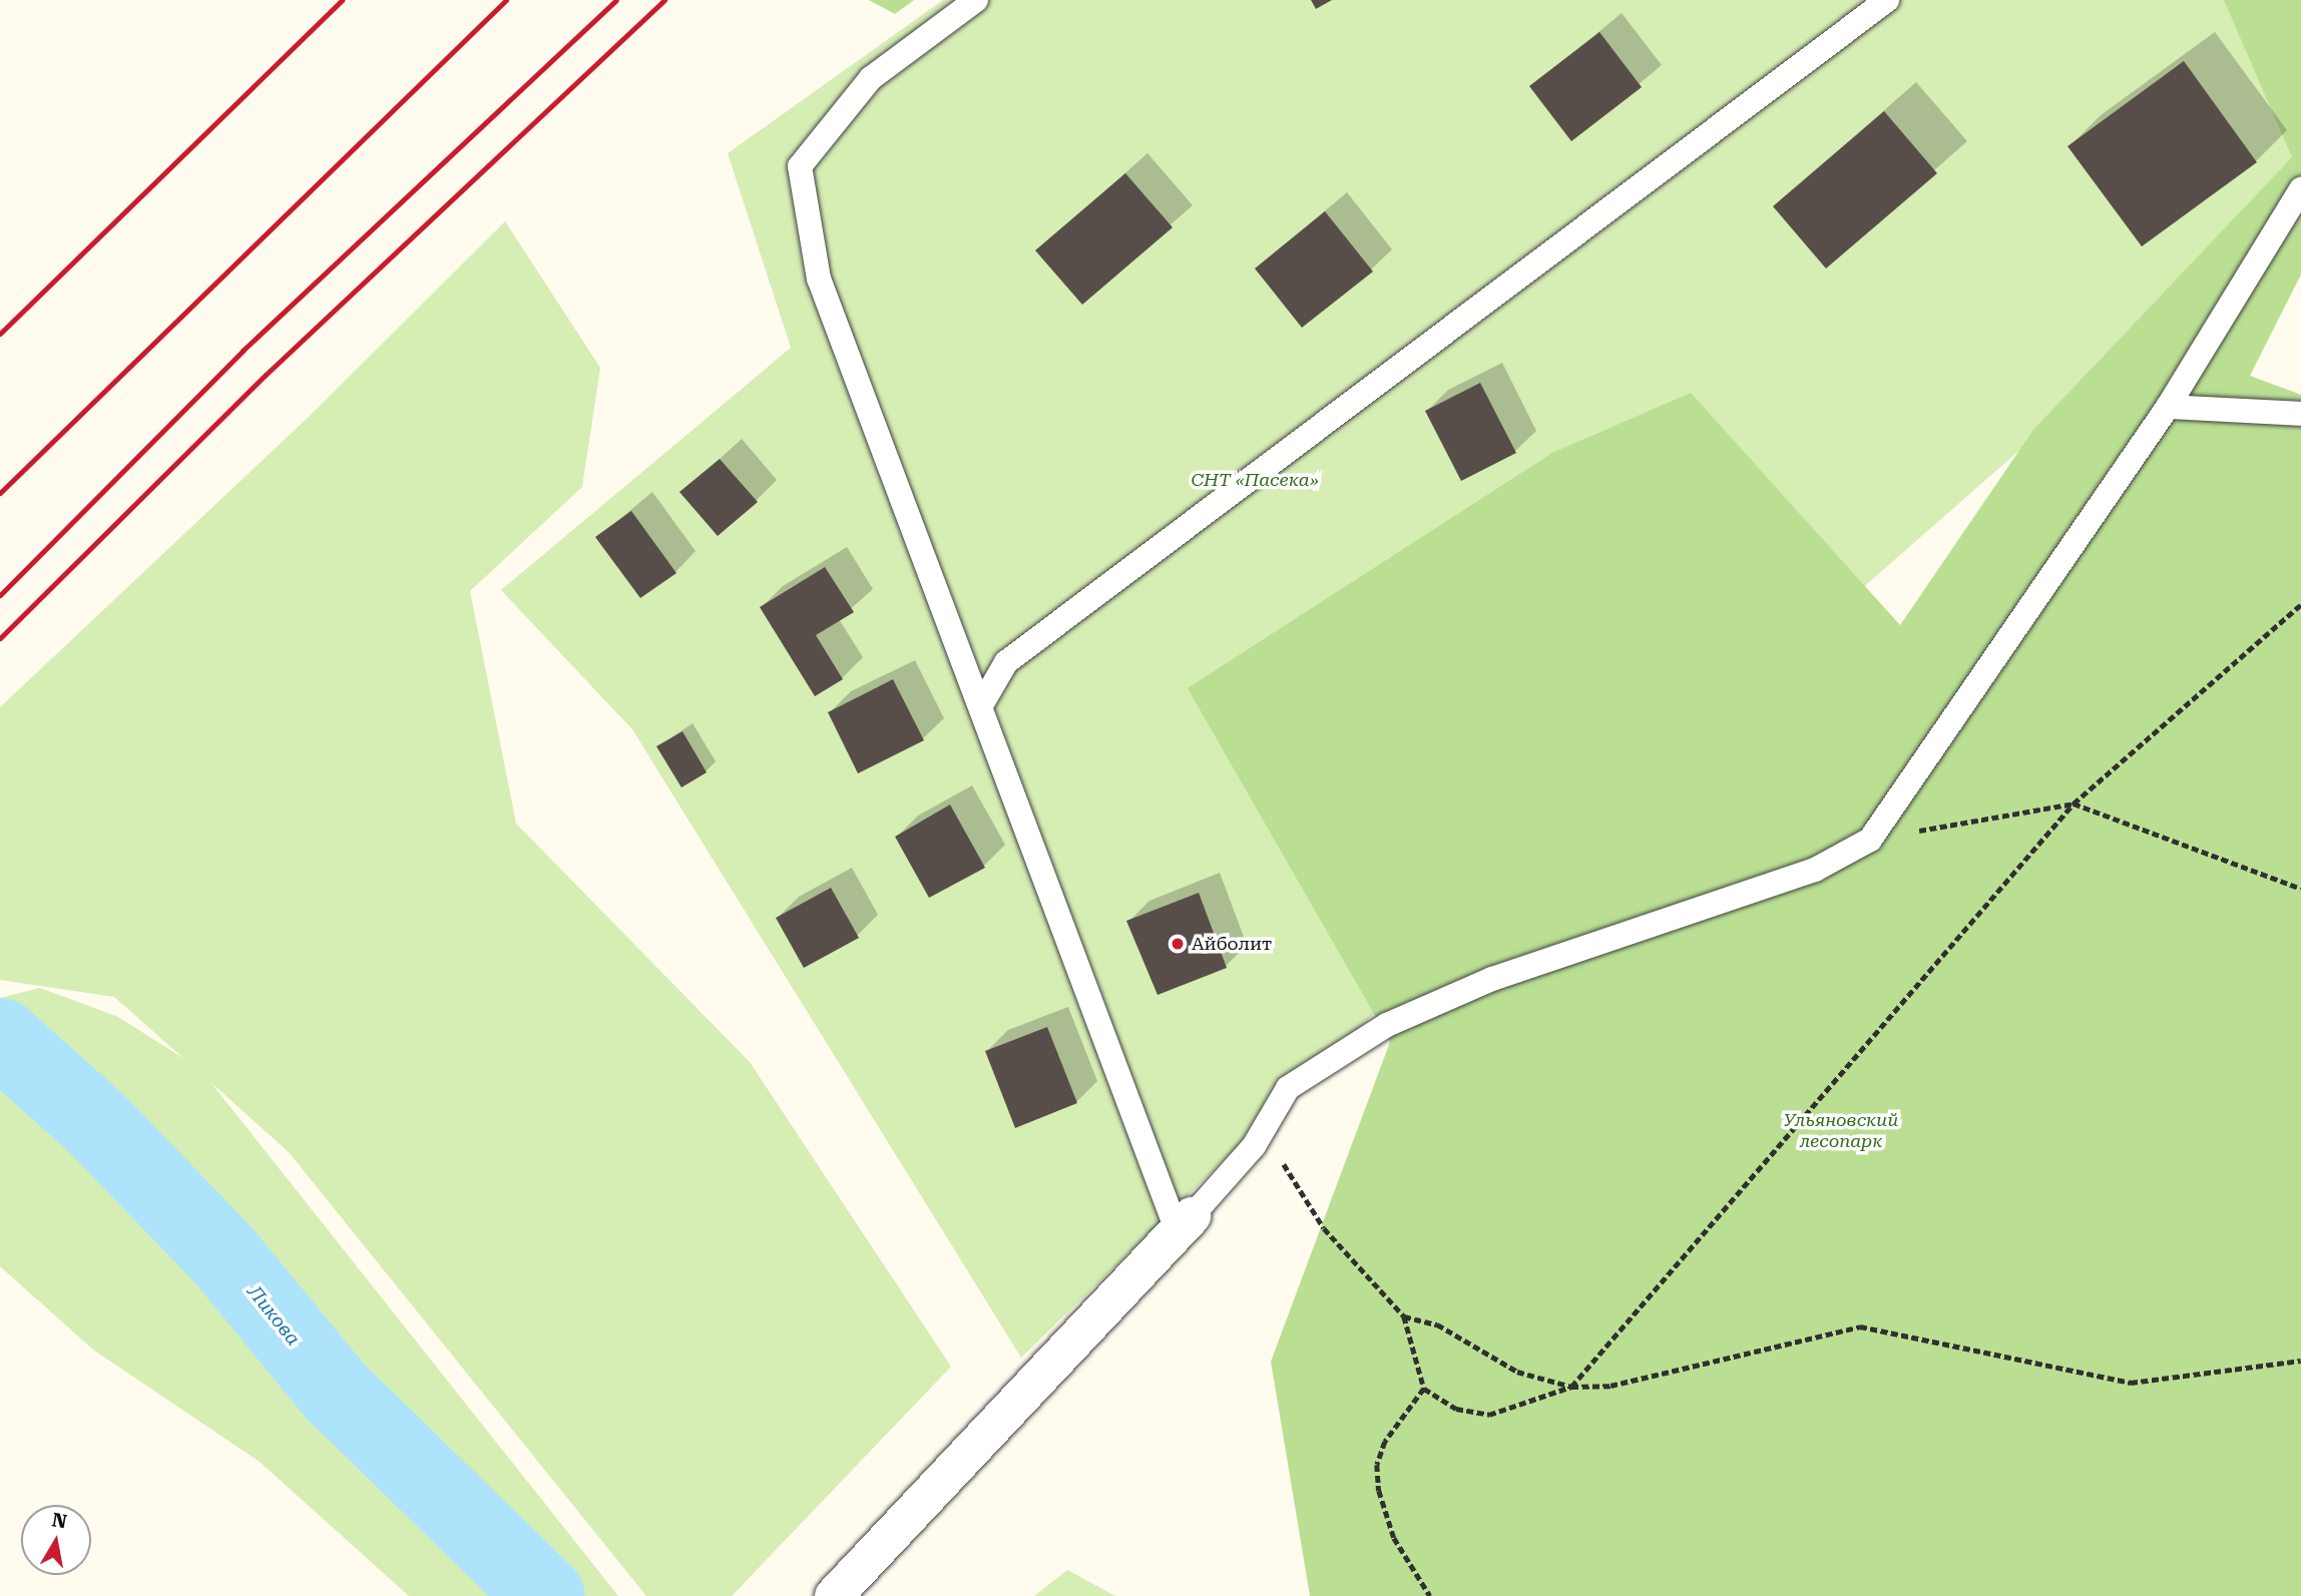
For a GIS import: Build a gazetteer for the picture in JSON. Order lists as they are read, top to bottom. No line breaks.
{"water":["Ликова"],"parks":["СНТ «Пасека»","Ульяновский лесопарк"],"places":["Айболит"],"north":"top"}
